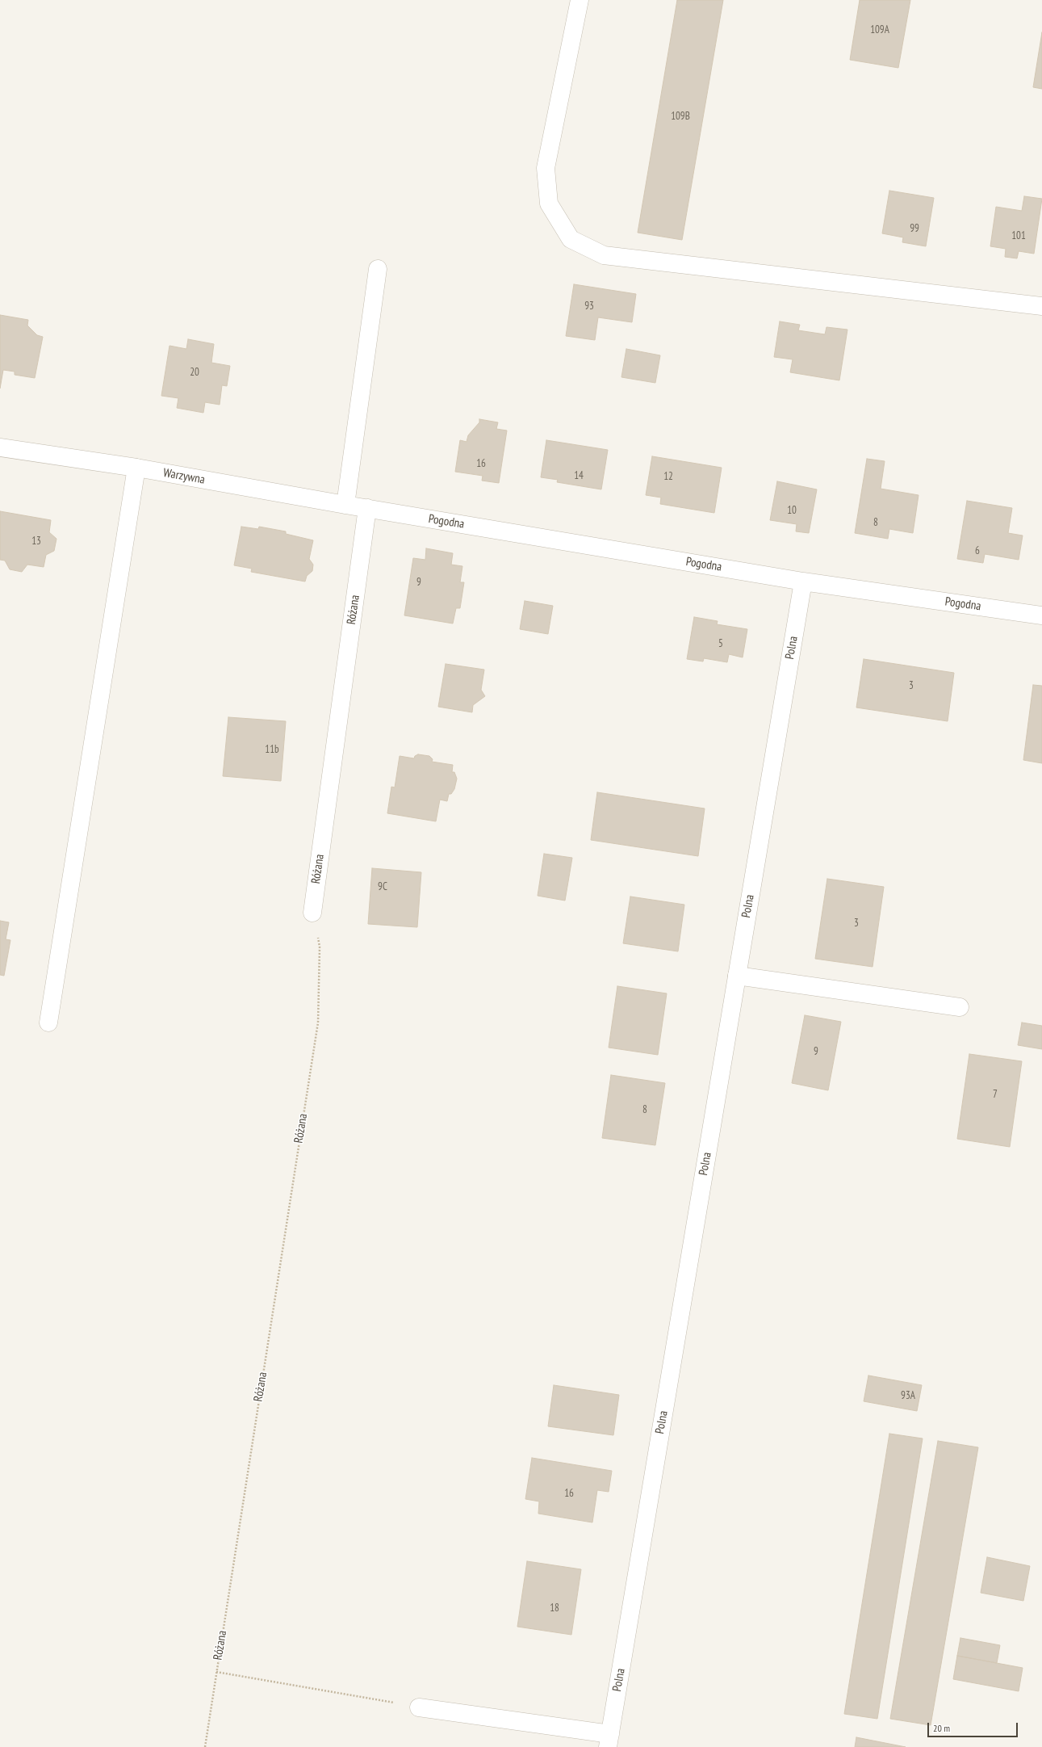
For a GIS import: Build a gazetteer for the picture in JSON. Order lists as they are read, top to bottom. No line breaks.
{"streets":{"street":["Warzywna","Pogodna","Różana","Polna"]},"crossings":[["Warzywna","Pogodna"],["Warzywna","Różana"],["Pogodna","Różana"],["Pogodna","Polna"]],"house_numbers":["109A","109B","99","101","93","20","16","14","12","10","8","13","6","9","5","3","11b","9C","3","9","7","8","93A","16","18"],"scale_bar":"20 m"}
